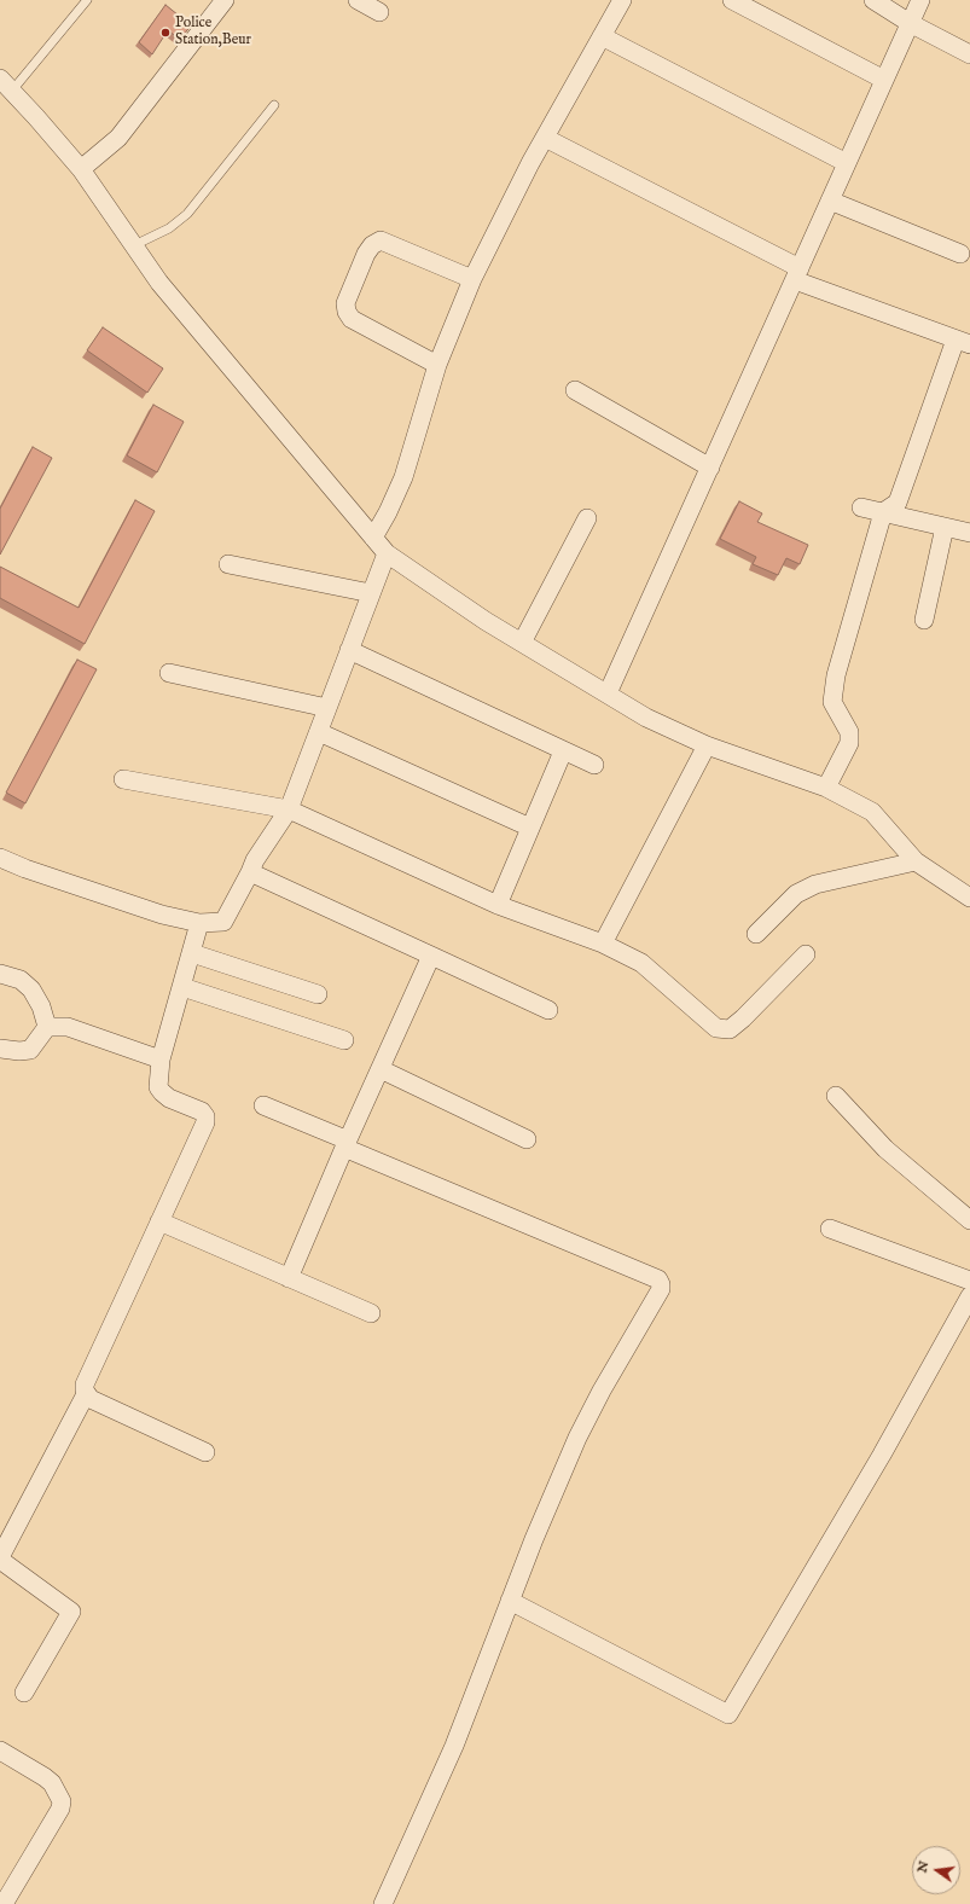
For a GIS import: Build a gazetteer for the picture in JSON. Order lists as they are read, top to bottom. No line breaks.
{"places":["Police Station,Beur"],"north":"left"}
